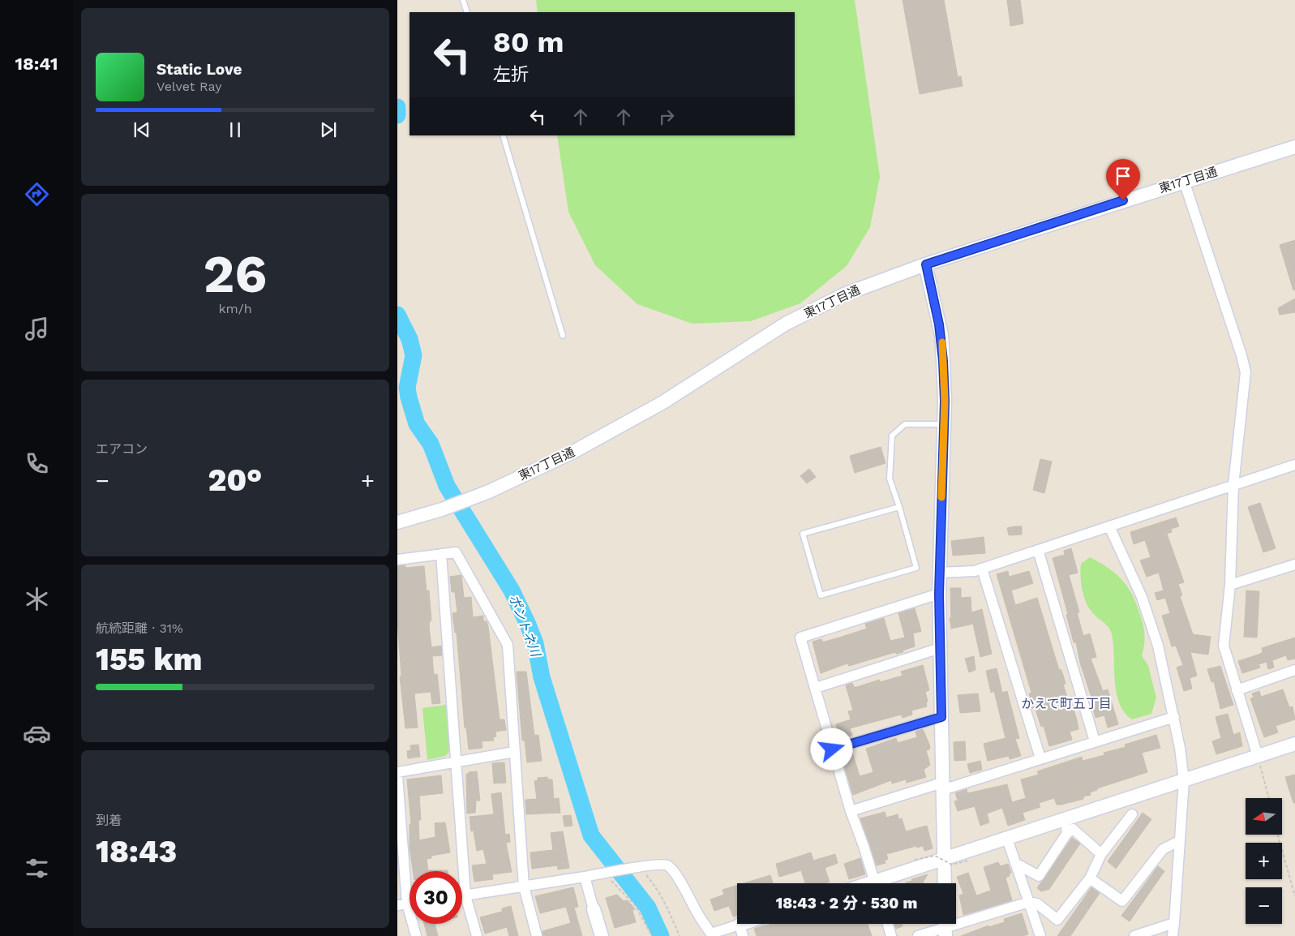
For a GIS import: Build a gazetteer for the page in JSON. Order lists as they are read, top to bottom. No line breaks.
{"streets":{"street":["東17丁目通"]},"districts":["かえで町五丁目"],"water":["ポントネ川"],"north":"left","page":{"tabs":"18:41","turn":["80 m","左折"],"song":["Static Love","Velvet Ray"],"tile":[["26","km/h"],"エアコン",["航続距離 · 31%","155 km"],["到着","18:43"]],"heat":["−","20°","+"],"map_buttons":["+","−"],"limit":"30","trip":"18:43 · 2 分 · 530 m"}}
